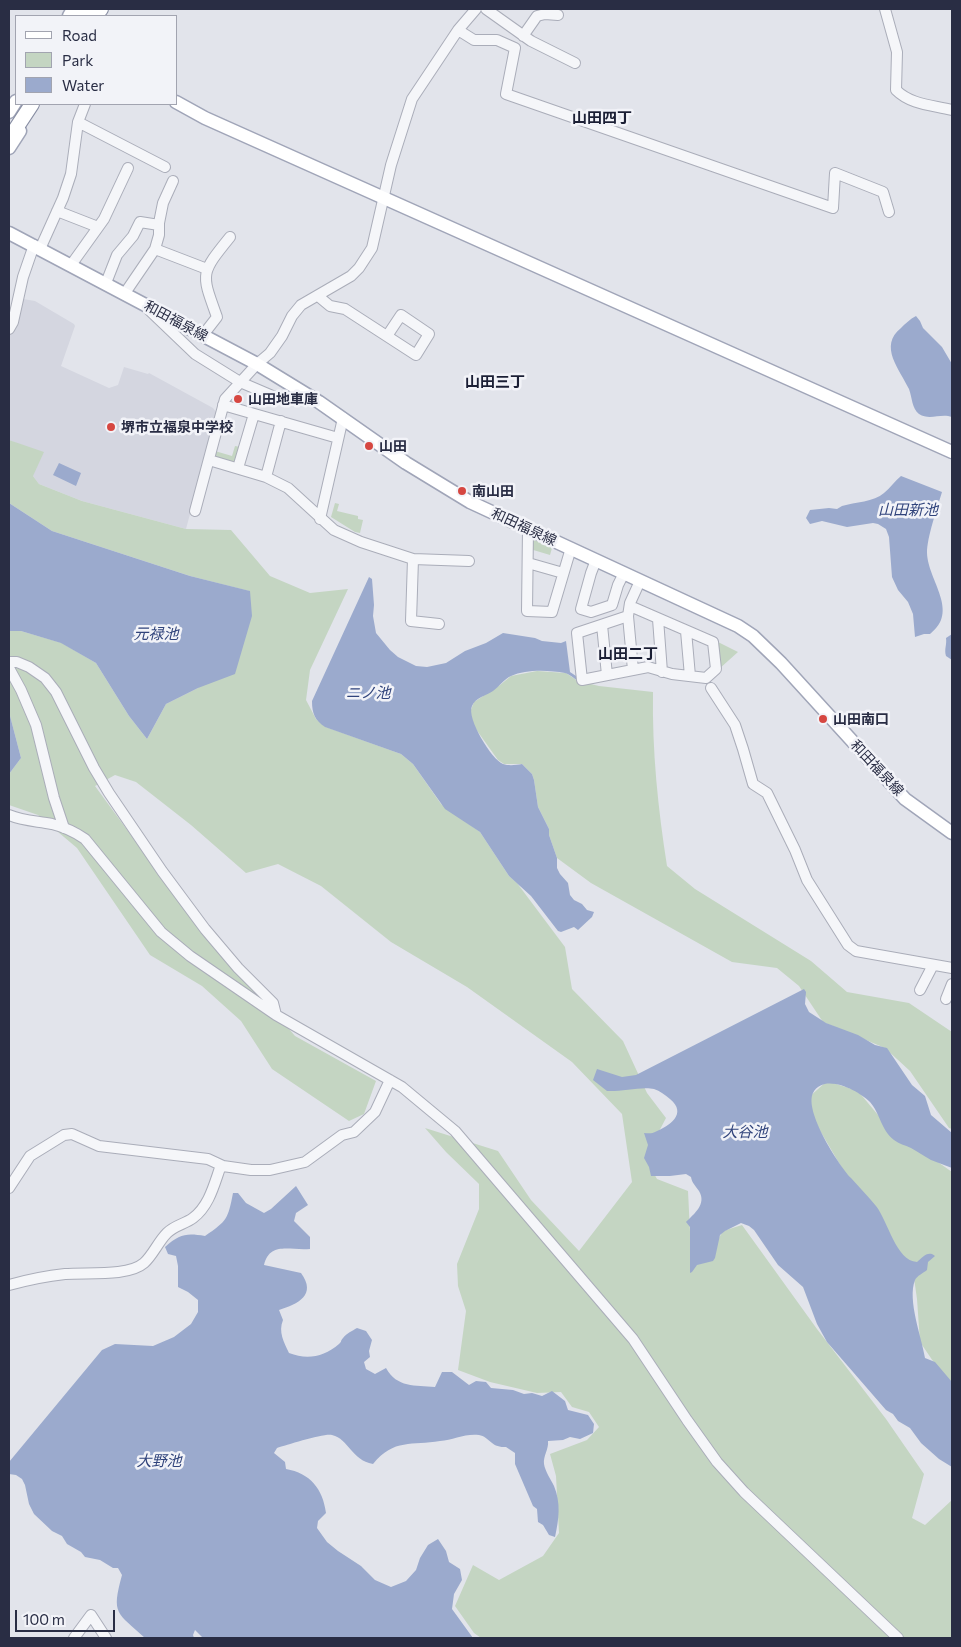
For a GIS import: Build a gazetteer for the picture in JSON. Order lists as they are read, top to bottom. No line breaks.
{"streets":{"main road":["和田福泉線"]},"districts":["山田四丁","山田三丁","山田二丁"],"water":["山田新池","元禄池","ニノ池","大谷池","大野池"],"places":["山田地車庫","堺市立福泉中学校","山田","南山田","山田南口"],"legend":["Road","Park","Water"],"scale_bar":"100 m"}
